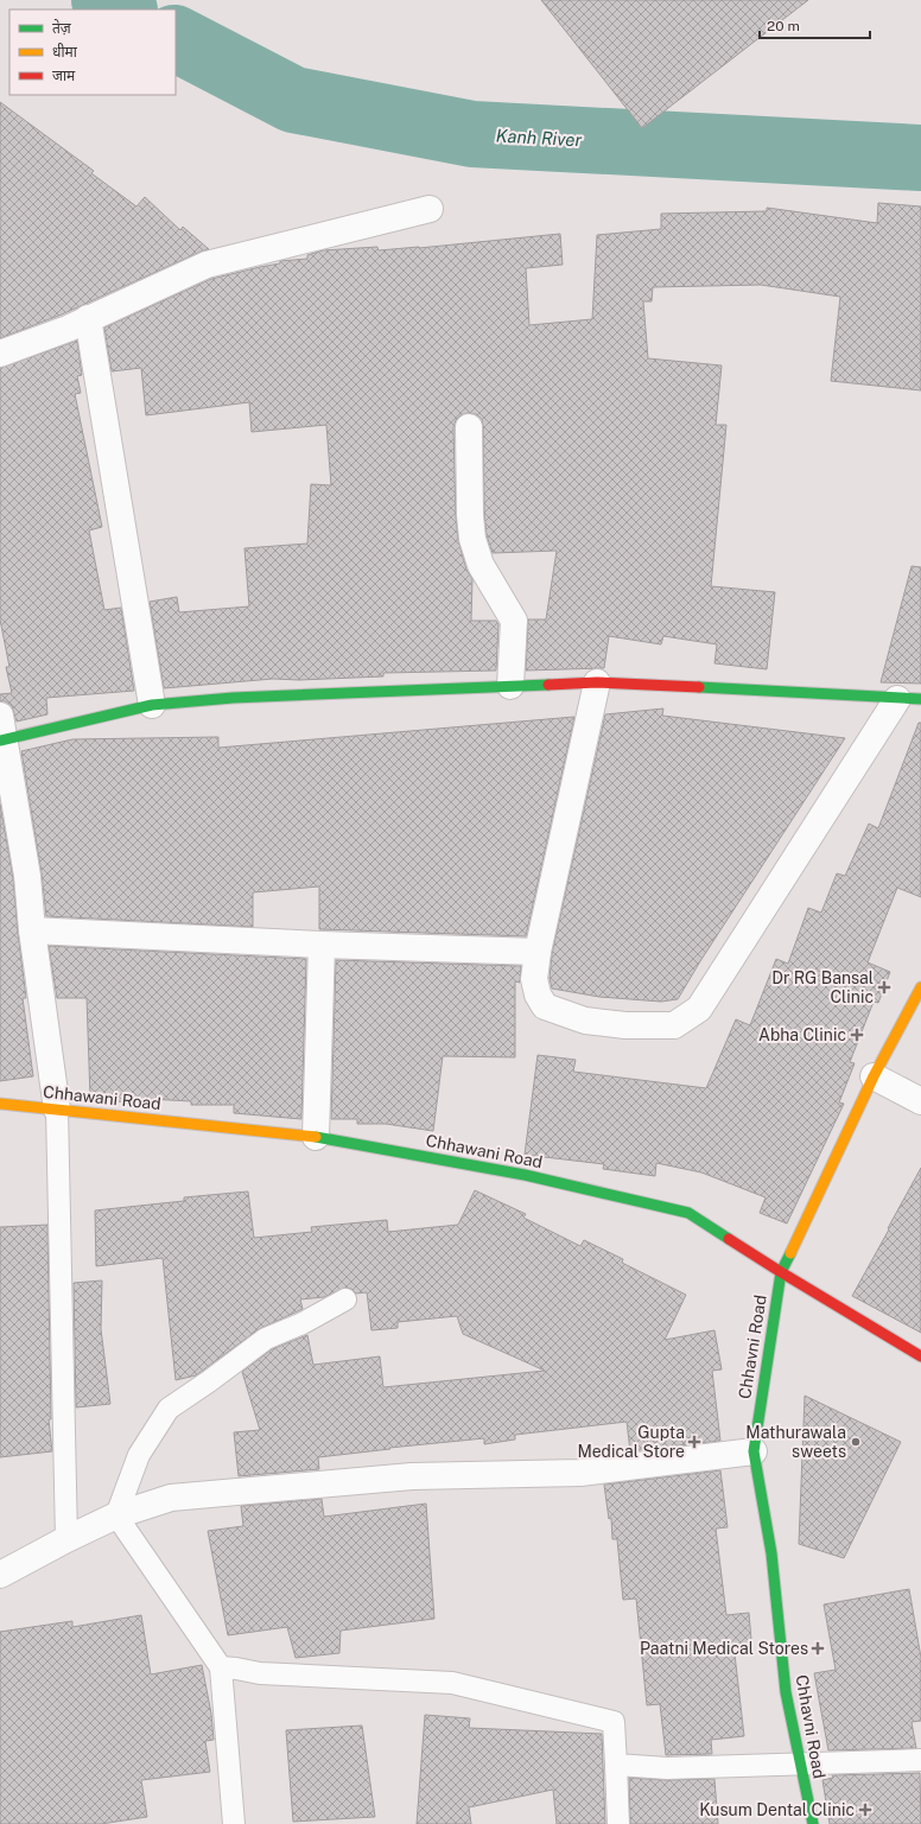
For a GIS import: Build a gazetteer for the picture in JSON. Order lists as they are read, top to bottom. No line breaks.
{"streets":{"street":["Chhawani Road","Chhavni Road"]},"crossings":[["Chhawani Road","Chhavni Road"]],"water":["Kanh River"],"places":{"health":["Dr RG Bansal Clinic","Abha Clinic","Gupta Medical Store","Paatni Medical Stores","Kusum Dental Clinic"],"other":["Mathurawala sweets"]},"legend":["तेज़","धीमा","जाम"],"scale_bar":"20 m"}
